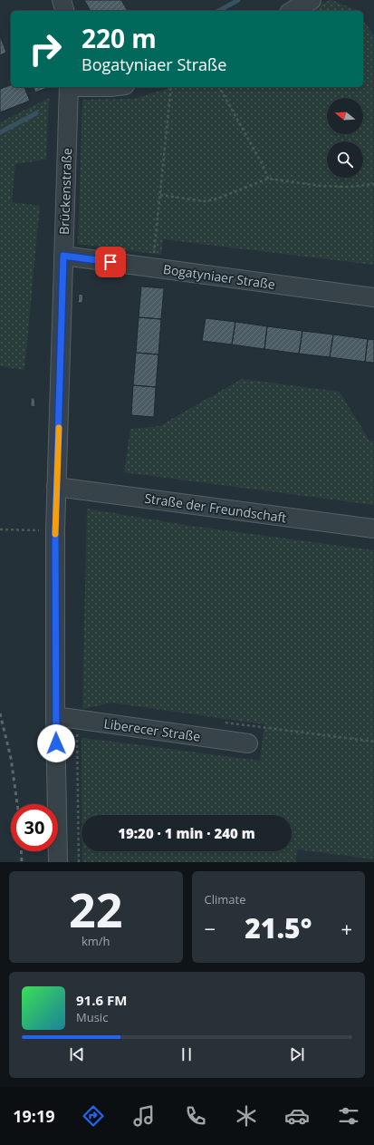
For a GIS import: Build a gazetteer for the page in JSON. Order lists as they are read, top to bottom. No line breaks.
{"streets":{"street":["Brückenstraße","Bogatyniaer Straße","Straße der Freundschaft","Liberecer Straße"]},"crossings":[["Brückenstraße","Bogatyniaer Straße"],["Brückenstraße","Straße der Freundschaft"],["Brückenstraße","Liberecer Straße"]],"north":"left","page":{"turn":["220 m","Bogatyniaer Straße"],"limit":"30","trip":"19:20 · 1 min · 240 m","tile":[["22","km/h"],"Climate"],"heat":["−","21.5°","+"],"song":["91.6 FM","Music"],"tabs":"19:19"}}
